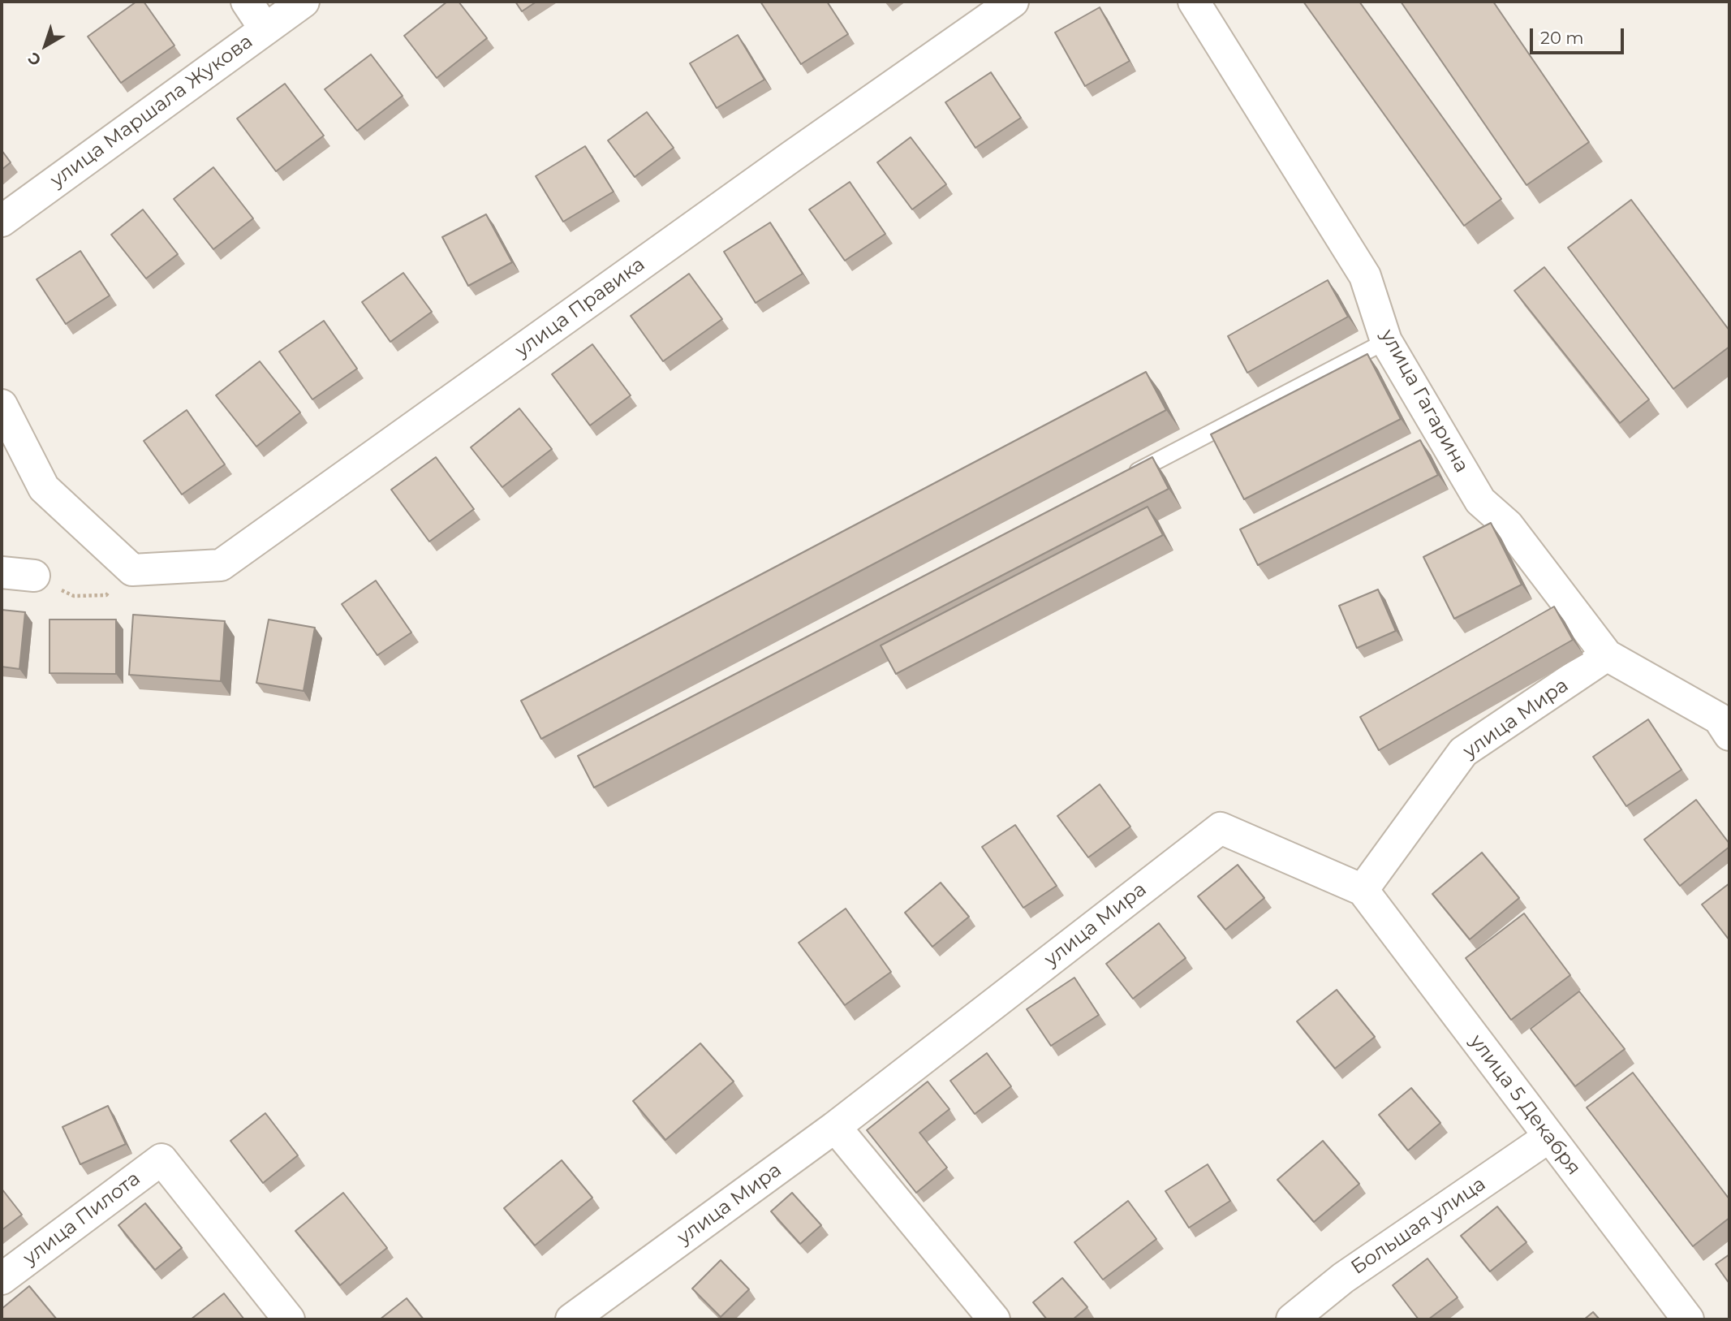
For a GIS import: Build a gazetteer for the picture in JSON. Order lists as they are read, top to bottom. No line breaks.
{"streets":{"street":["улица Маршала Жукова","улица Правика","улица Гагарина","улица Мира","улица 5 Декабря","улица Пилота","Большая улица"]},"crossings":[["улица Гагарина","улица Мира"],["улица Мира","улица 5 Декабря"],["улица 5 Декабря","Большая улица"]],"scale_bar":"20 m","north":"bottom left"}
